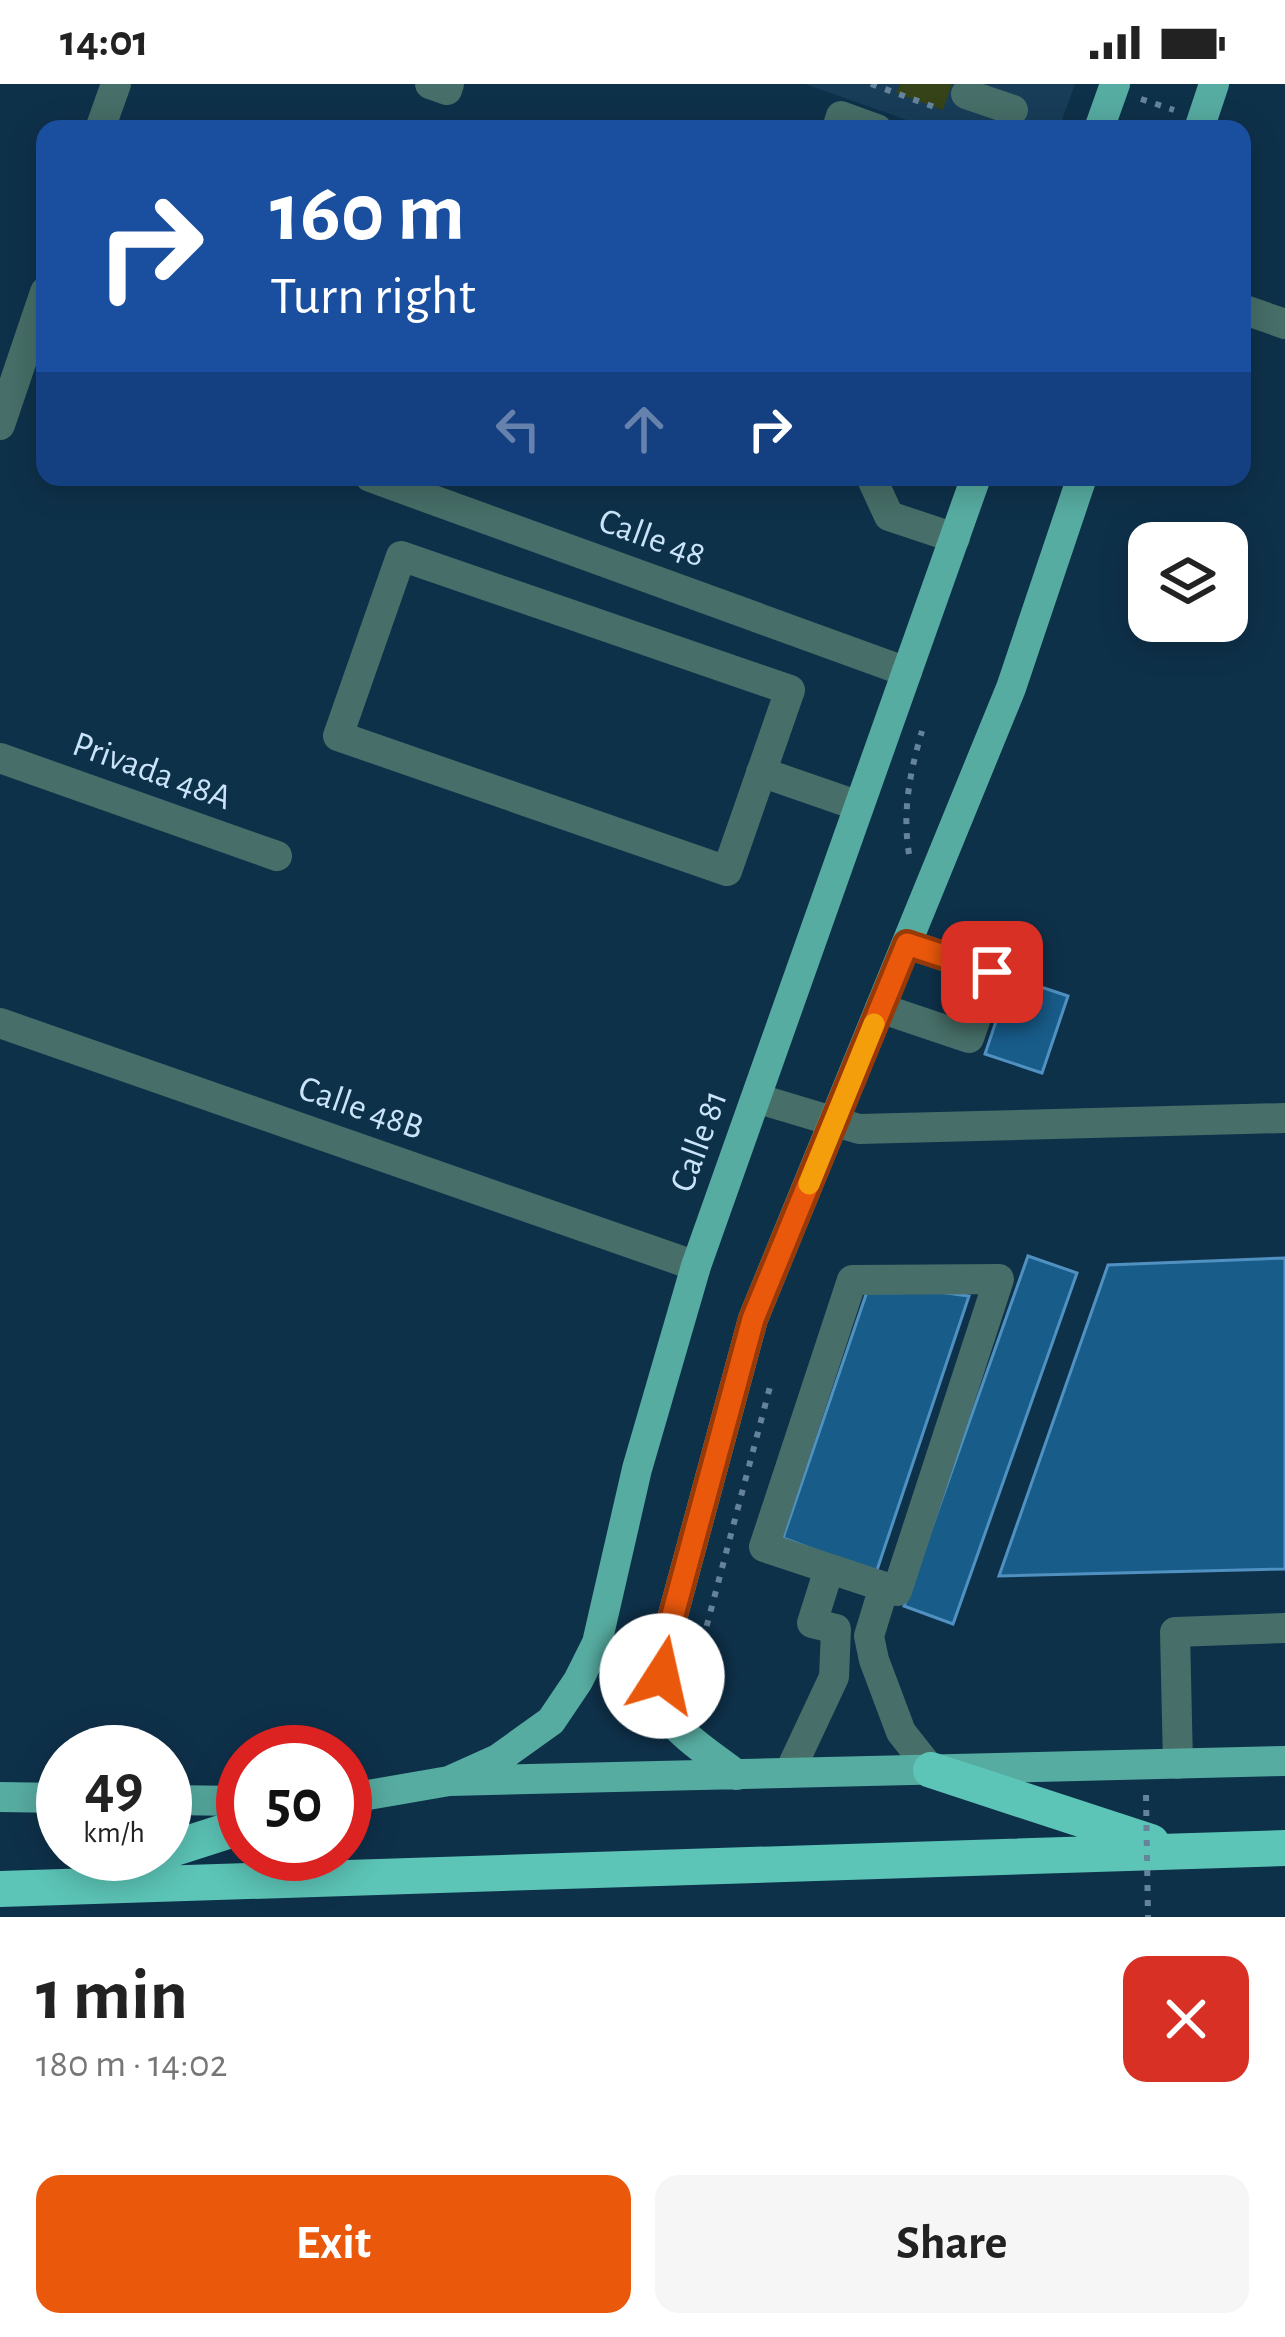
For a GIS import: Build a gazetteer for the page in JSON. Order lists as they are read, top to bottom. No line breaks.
{"streets":{"main road":["Calle 81"],"street":["Calle 48","Privada 48A","Calle 48B"]},"crossings":[["Calle 48","Calle 81"],["Calle 48B","Calle 81"]],"page":{"status":"14:01","turn":["160 m","Turn right"],"speed":"49 km/h","limit":"50","heading":["1 min","180 m · 14:02"],"buttons":["Exit","Share"]}}
